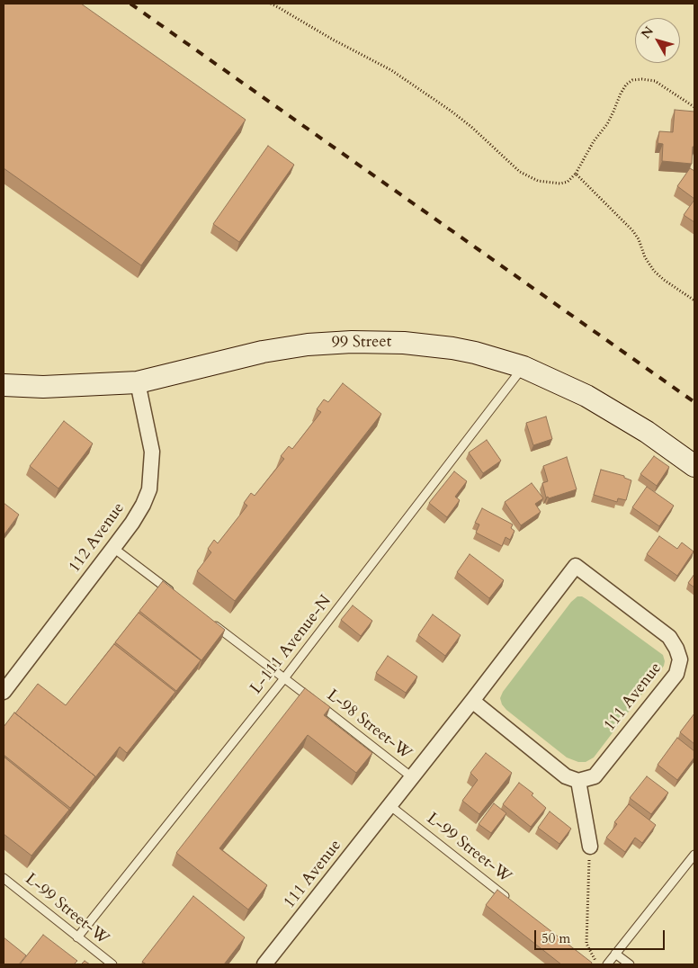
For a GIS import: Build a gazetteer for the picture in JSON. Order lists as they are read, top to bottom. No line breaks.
{"streets":{"main road":["99 Street"],"street":["112 Avenue","111 Avenue"],"lane":["L-111 Avenue-N","L-98 Street-W","L-99 Street-W"]},"crossings":[["99 Street","112 Avenue"],["99 Street","L-111 Avenue-N"],["L-111 Avenue-N","L-98 Street-W"],["L-111 Avenue-N","L-99 Street-W"],["111 Avenue","L-98 Street-W"],["111 Avenue","L-99 Street-W"]],"scale_bar":"50 m","north":"top left"}
